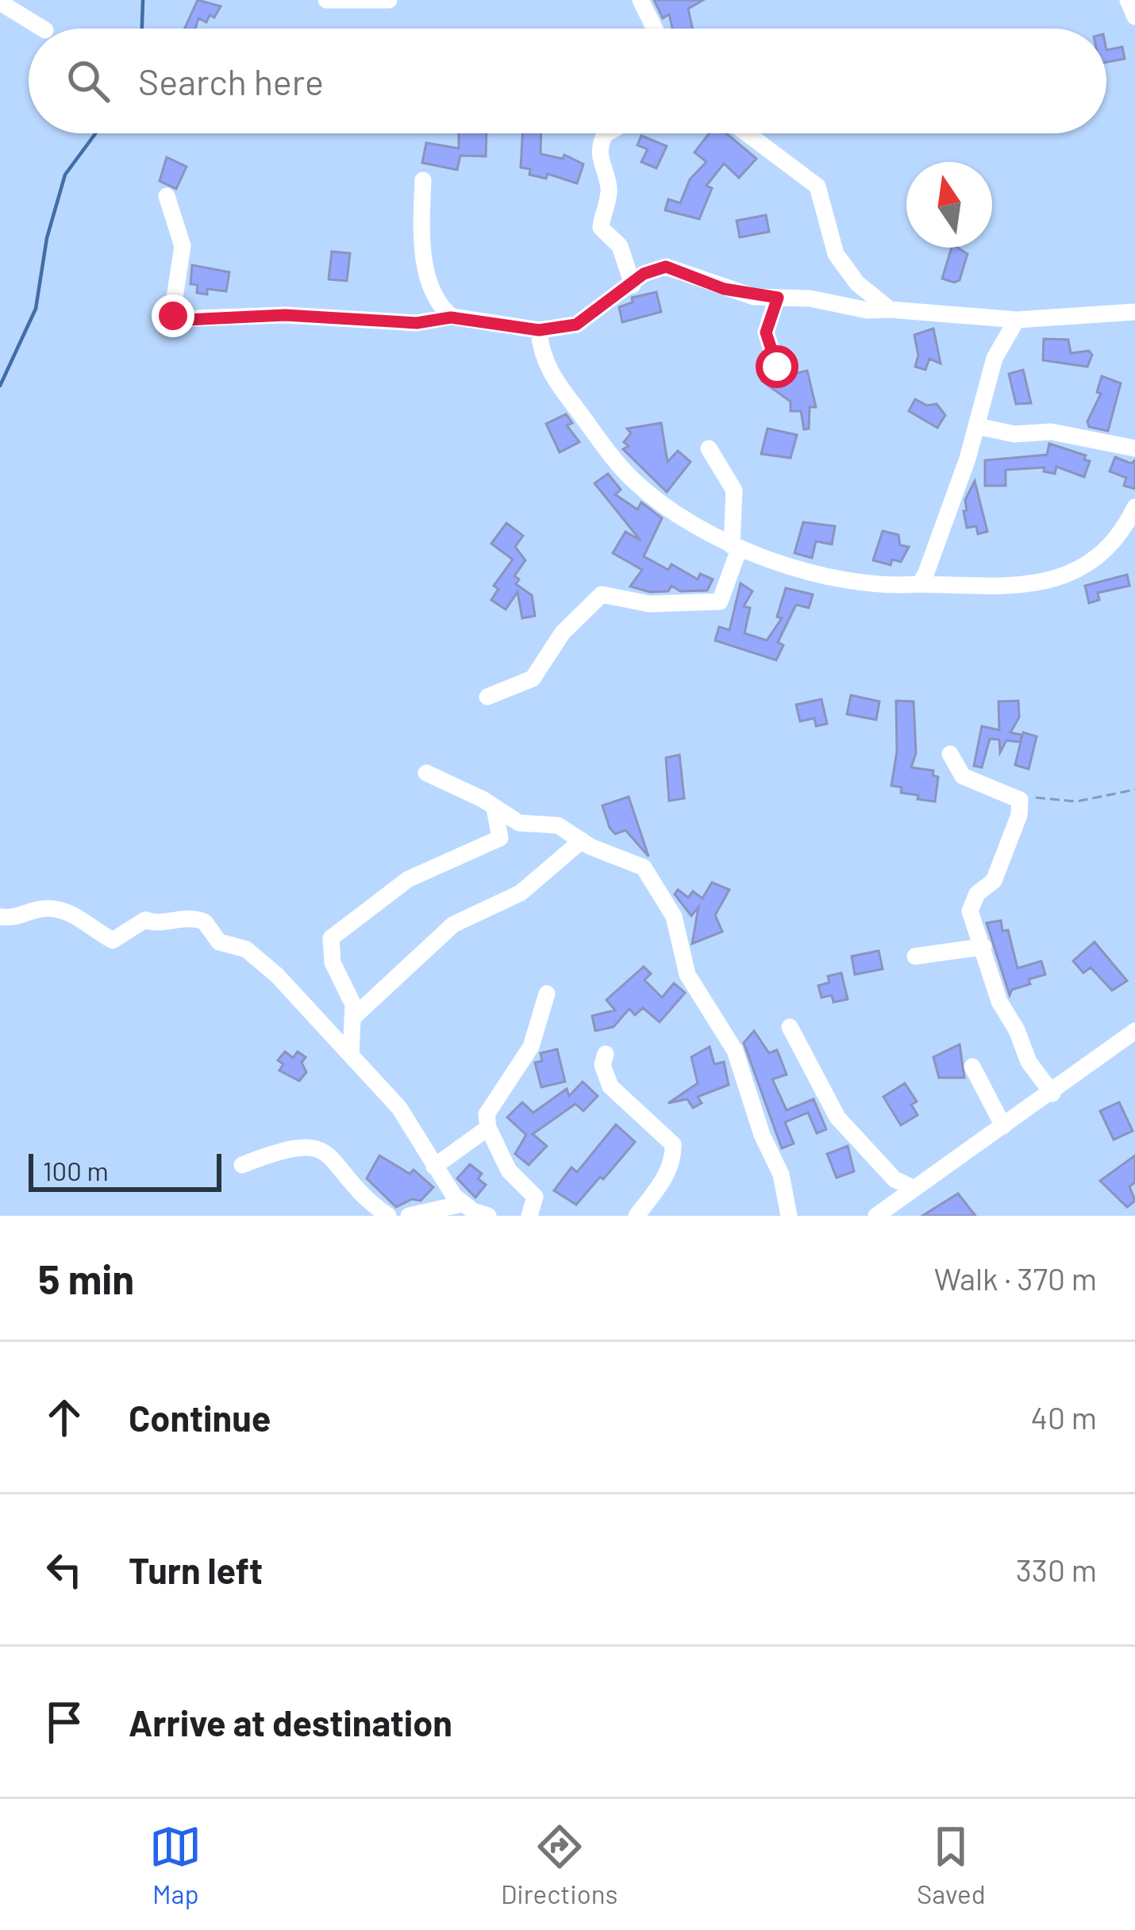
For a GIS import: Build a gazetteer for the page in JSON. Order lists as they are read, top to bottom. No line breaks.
{"scale_bar":"100 m","north":"top","page":{"search":"Search here","scale":"100 m","heading":["5 min","Walk · 370 m"],"list":[["Continue","40 m"],["Turn left","330 m"],"Arrive at destination"],"nav":["Map","Directions","Saved"]}}
